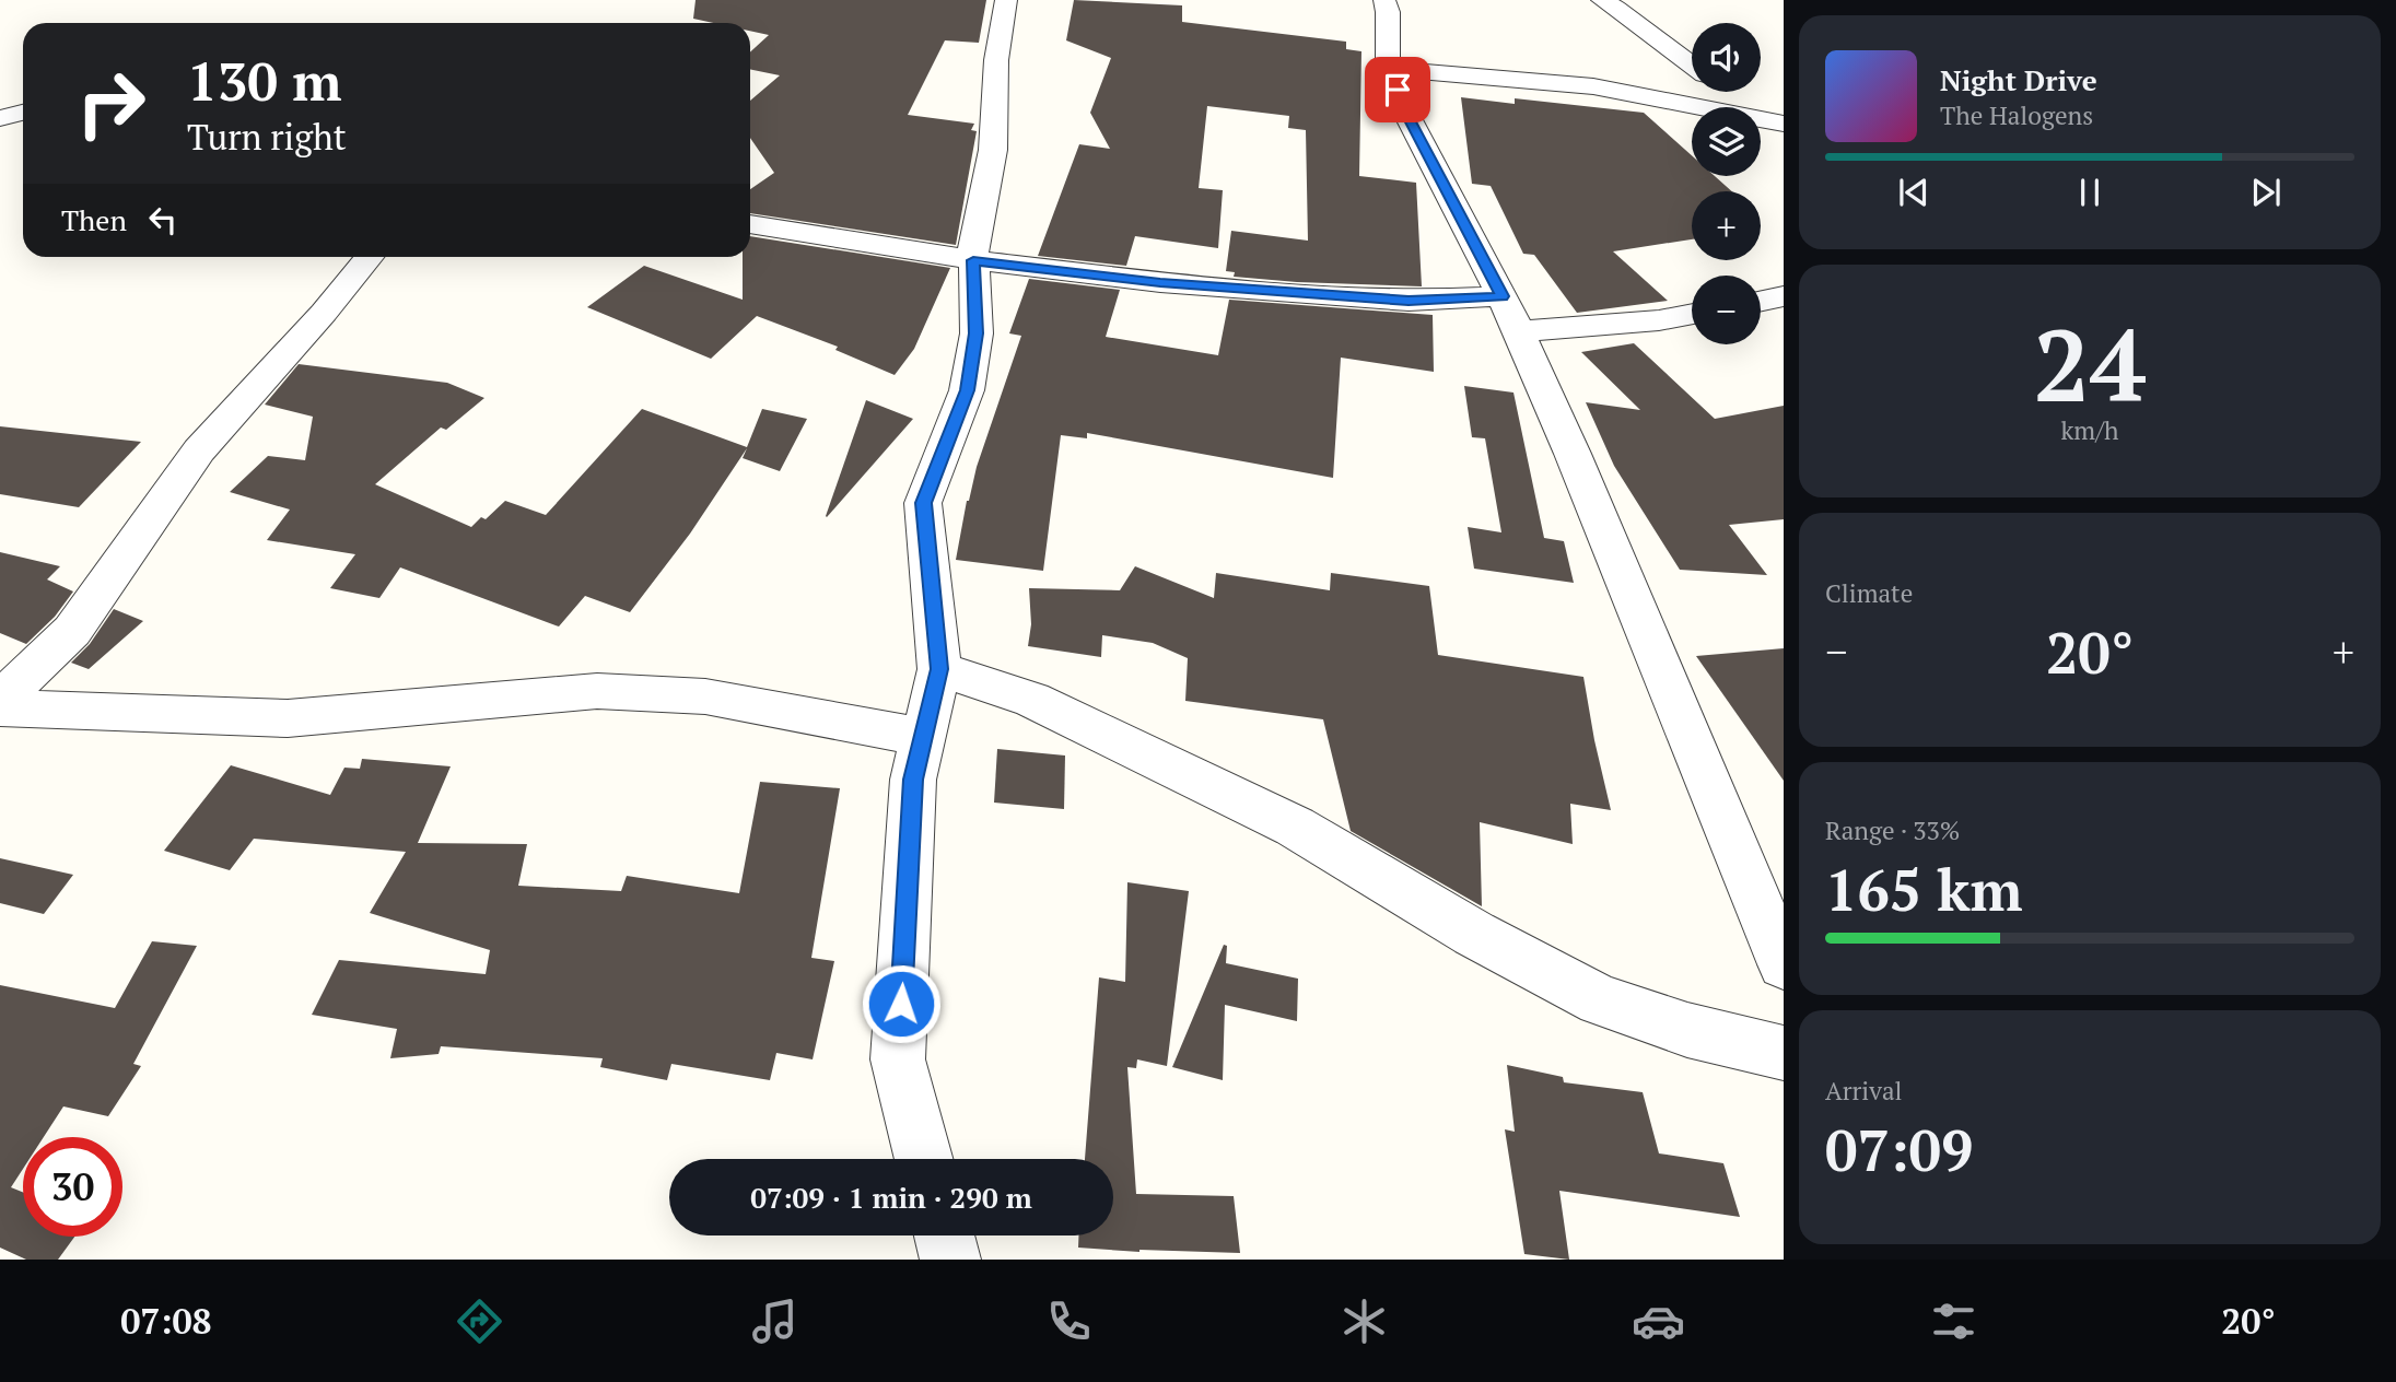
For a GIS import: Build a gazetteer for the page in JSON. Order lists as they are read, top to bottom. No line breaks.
{"page":{"map_buttons":["+","−"],"turn":["130 m","Turn right"],"song":["Night Drive","The Halogens"],"then":"Then","tile":[["24","km/h"],"Climate",["Range · 33%","165 km"],["Arrival","07:09"]],"heat":["−","20°","+"],"limit":"30","trip":"07:09 · 1 min · 290 m","tabs":["07:08","20°"]}}
